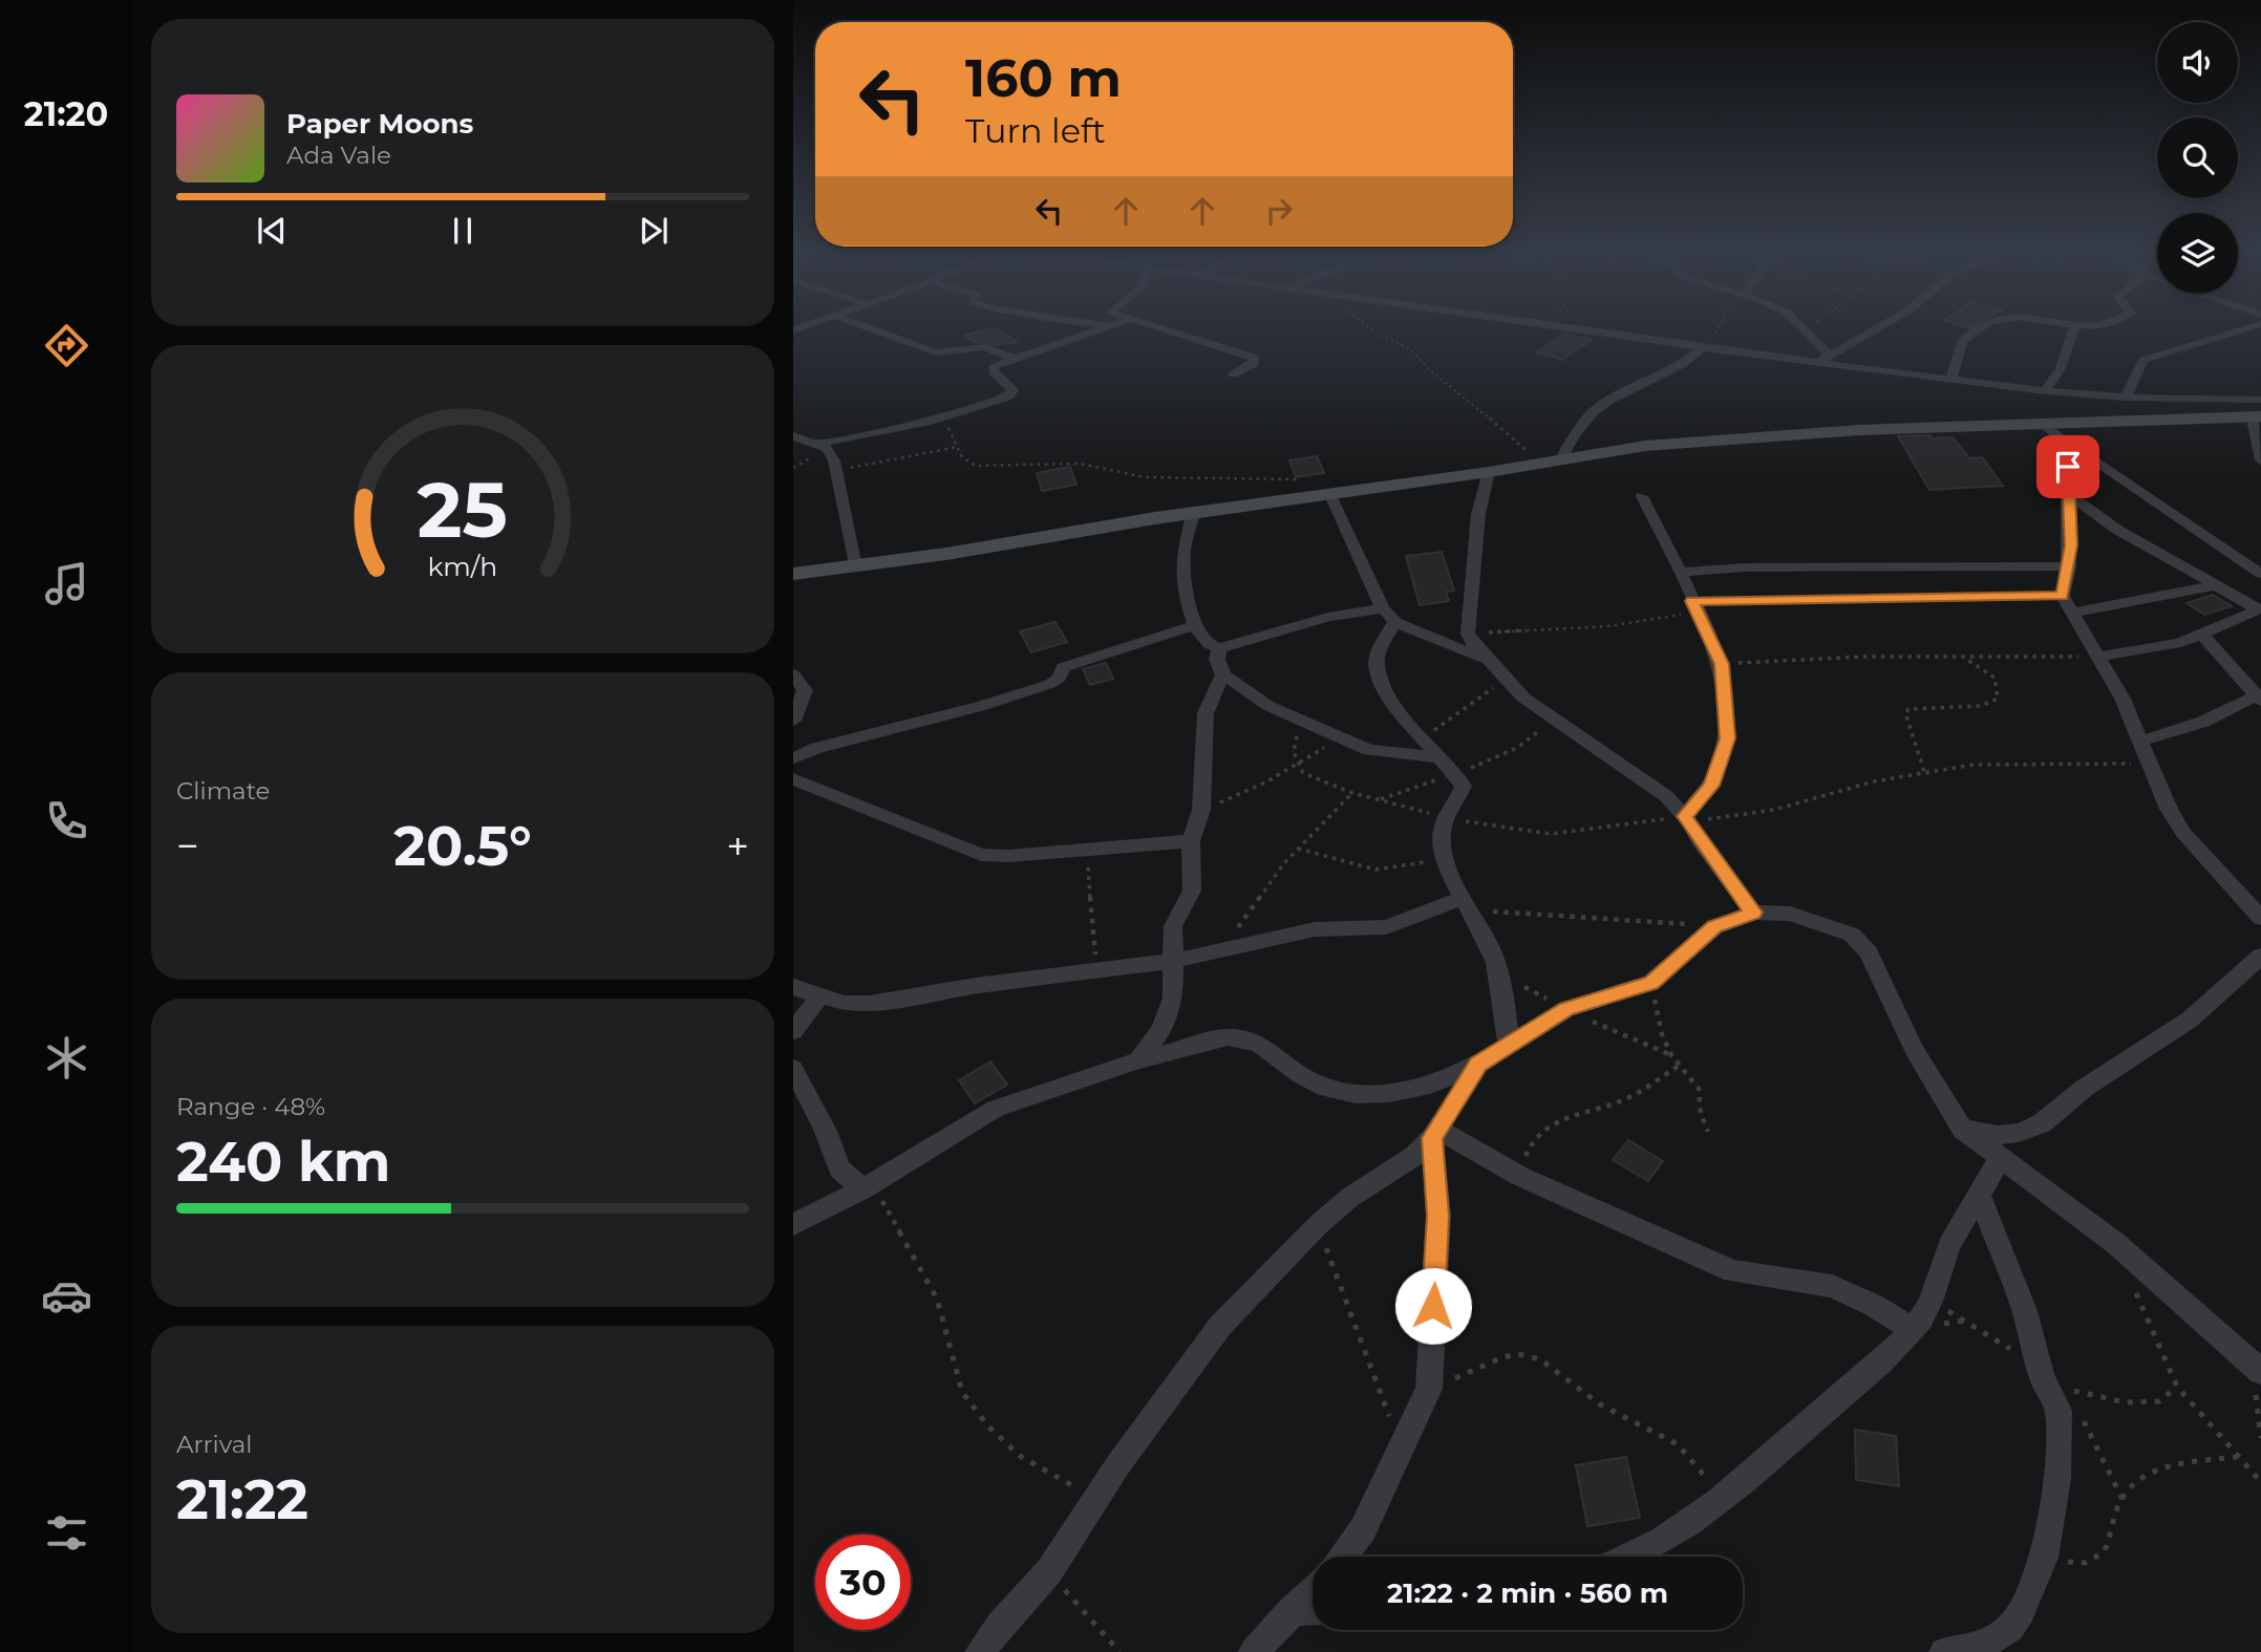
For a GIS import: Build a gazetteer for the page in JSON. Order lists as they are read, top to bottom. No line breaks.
{"page":{"tabs":"21:20","turn":["160 m","Turn left"],"song":["Paper Moons","Ada Vale"],"tile":["Climate",["Range · 48%","240 km"],["Arrival","21:22"]],"heat":["−","20.5°","+"],"limit":"30","trip":"21:22 · 2 min · 560 m","gauge":["25","km/h"]}}
